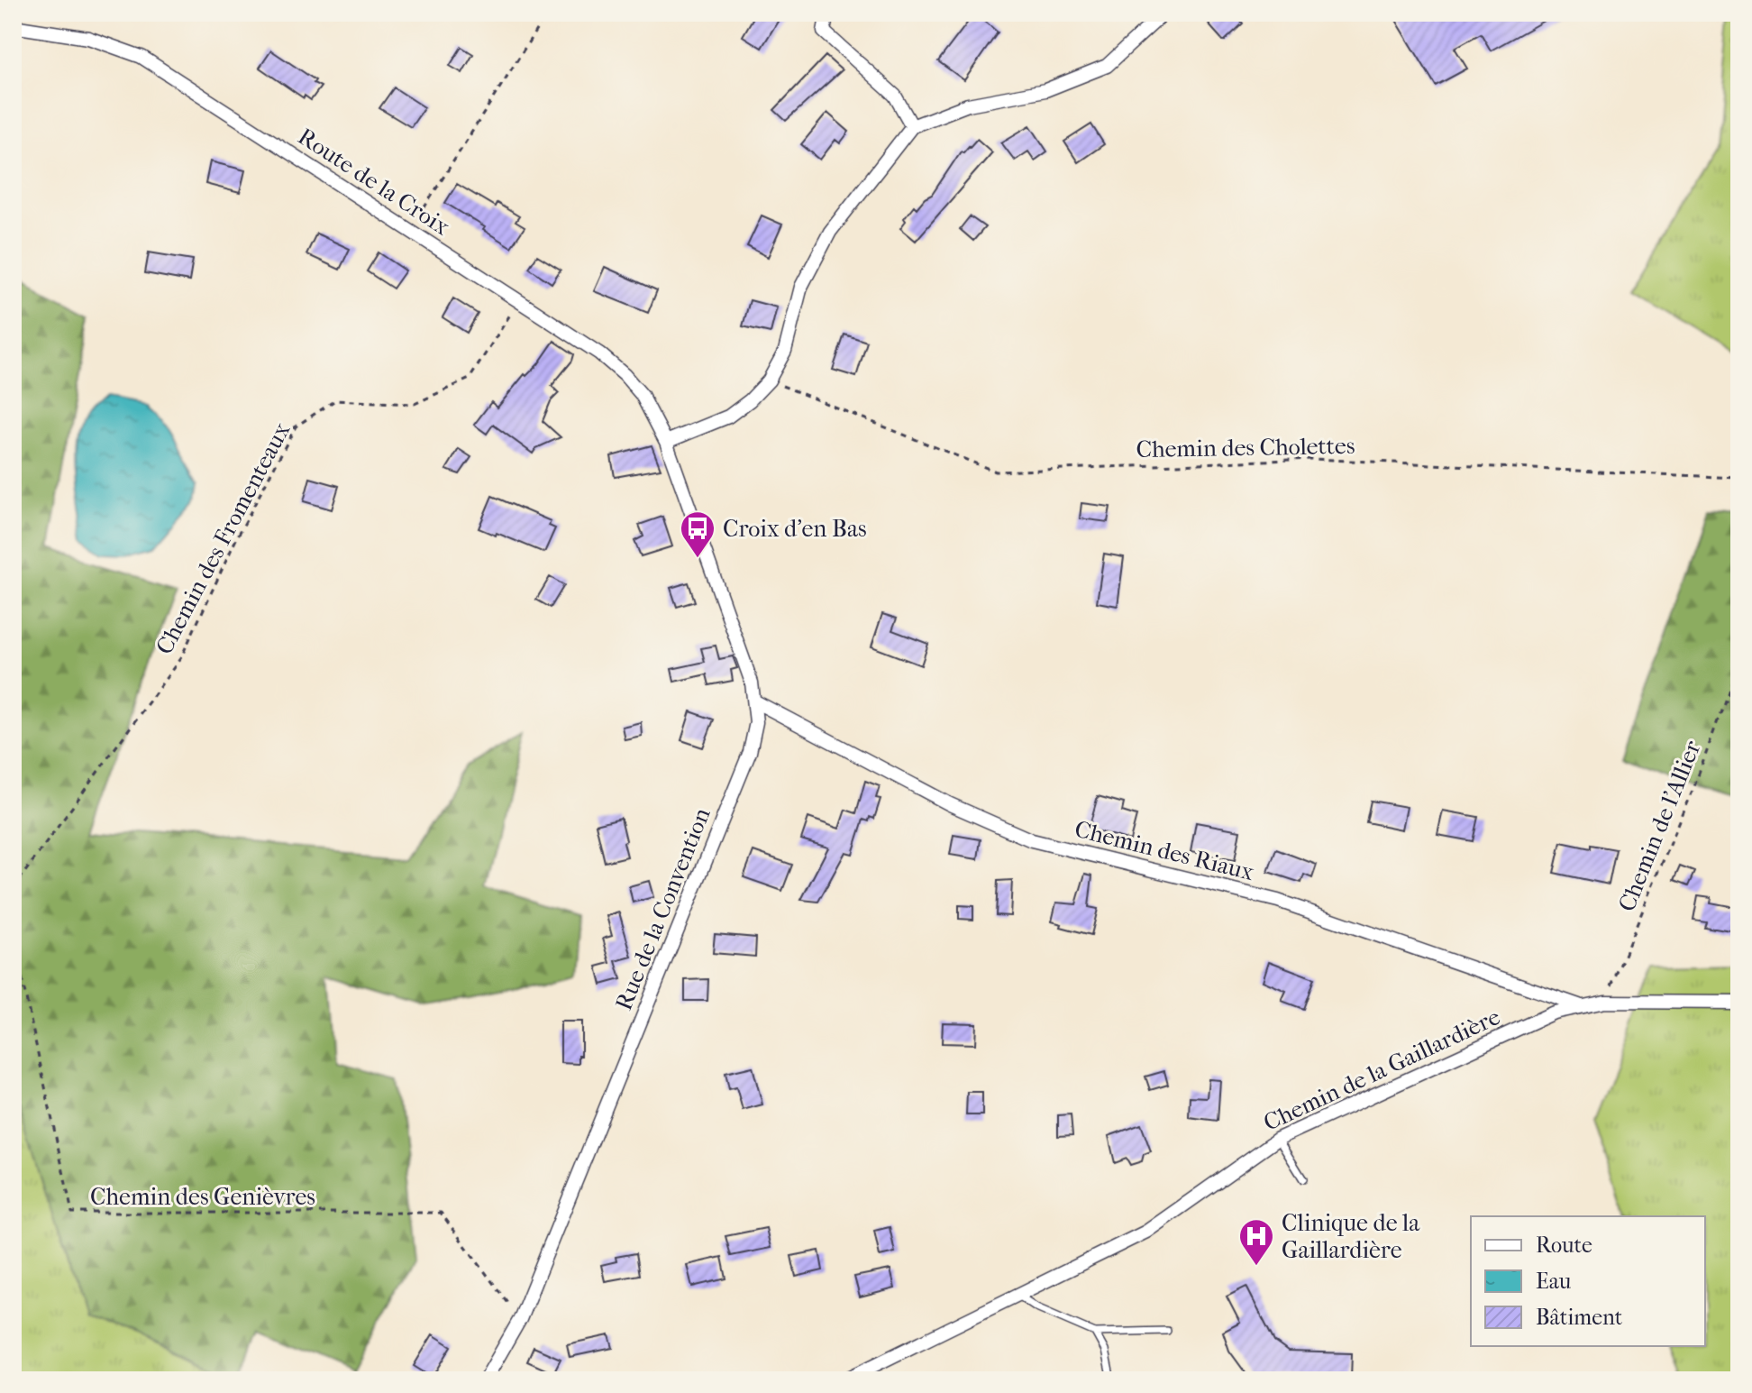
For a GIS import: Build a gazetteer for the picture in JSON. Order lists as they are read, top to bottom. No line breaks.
{"streets":{"street":["Route de la Croix","Chemin des Riaux","Rue de la Convention","Chemin de la Gaillardière"],"path":["Chemin des Cholettes","Chemin des Fromenteaux","Chemin de l'Allier","Chemin des Genièvres"]},"crossings":[["Route de la Croix","Chemin des Fromenteaux"],["Route de la Croix","Rue de la Convention"],["Chemin de l'Allier","Chemin de la Gaillardière"],["Chemin des Riaux","Rue de la Convention"],["Chemin des Riaux","Chemin de la Gaillardière"],["Rue de la Convention","Chemin des Genièvres"]],"places":{"bus stop":["Croix d'en Bas"],"hospital":["Clinique de la Gaillardière"]},"legend":["Route","Eau","Bâtiment"]}
